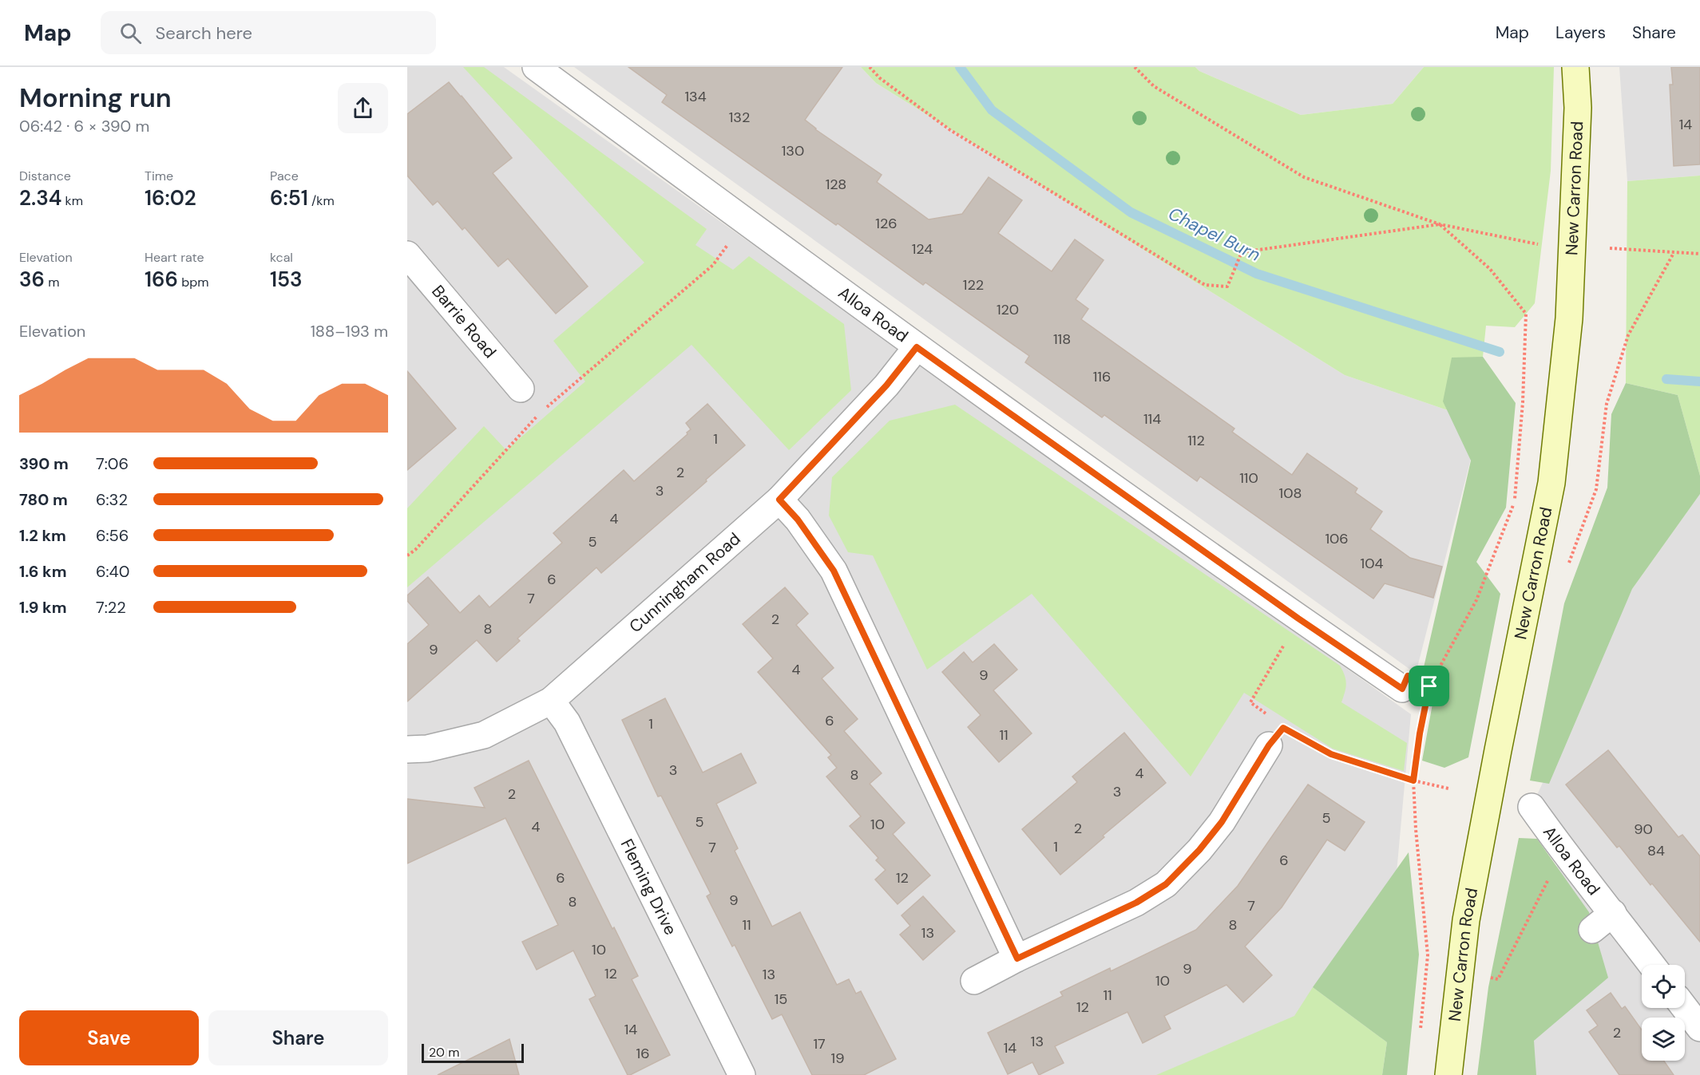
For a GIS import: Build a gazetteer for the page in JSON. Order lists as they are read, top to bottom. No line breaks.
{"streets":{"main road":["New Carron Road"],"street":["Alloa Road","Barrie Road","Cunningham Road","Fleming Drive"]},"crossings":[["Alloa Road","Cunningham Road"],["Cunningham Road","Fleming Drive"]],"water":["Chapel Burn"],"house_numbers":["134","132","14","130","128","126","124","122","120","118","116","114","1","112","2","110","3","108","4","106","5","104","6","7","2","8","9","4","9","6","1","11","3","4","8","3","2","5","5","10","4","2","90","1","7","84","6","6","12","9","8","7","11","8","13","10","9","12","13","10","11","15","12","14","2","13","17","14","16","19"],"scale_bar":"20 m","page":{"header":"Map","search":"Search here","nav":["Map","Layers","Share"],"heading":["Morning run","06:42 · 6 × 390 m"],"stats":[["Distance","2.34 km"],["Time","16:02"],["Pace","6:51 /km"],["Elevation","36 m"],["Heart rate","166 bpm"],["kcal","153"]],"chart":["Elevation","188–193 m"],"list":[{"name":"390 m","note":"7:06"},{"name":"780 m","note":"6:32"},{"name":"1.2 km","note":"6:56"},{"name":"1.6 km","note":"6:40"},{"name":"1.9 km","note":"7:22"}],"buttons":["Save","Share"],"scale":"20 m"}}
